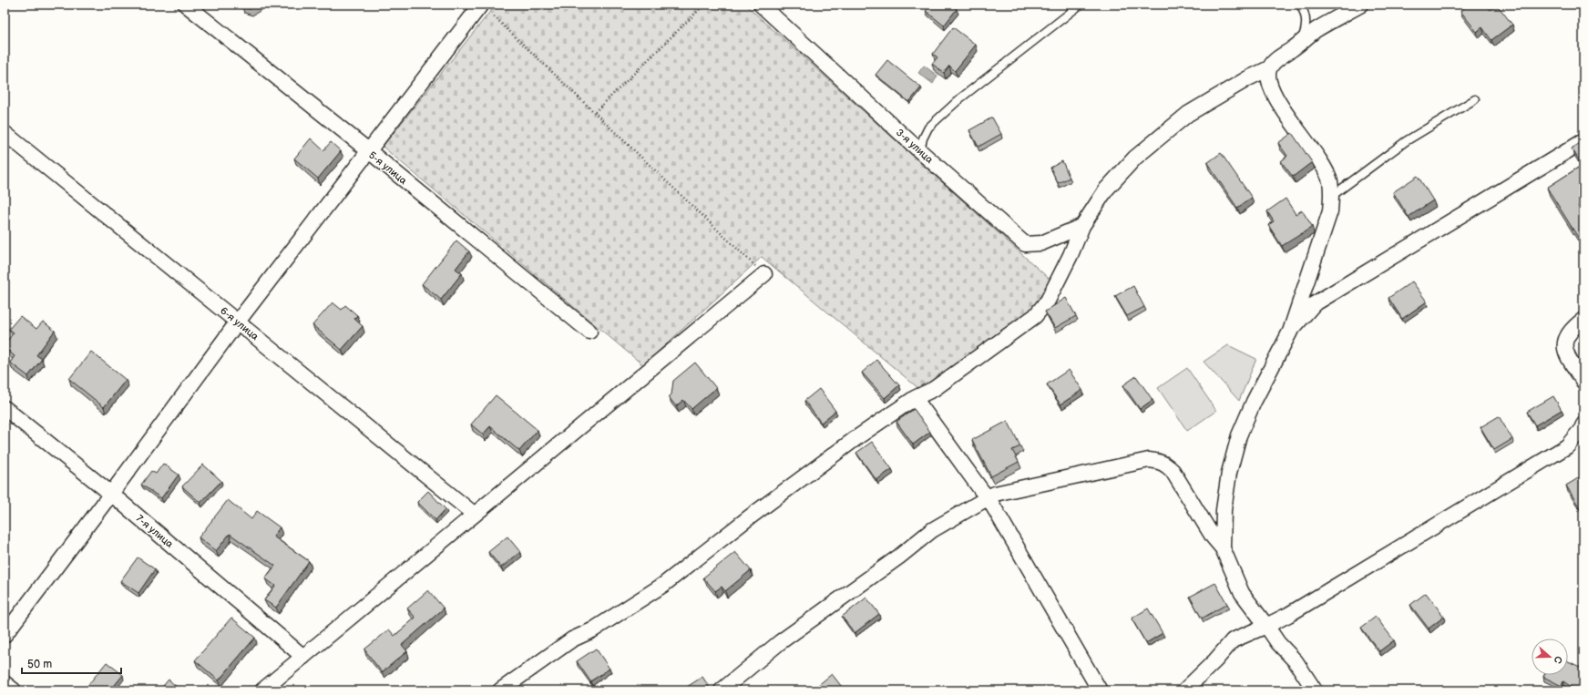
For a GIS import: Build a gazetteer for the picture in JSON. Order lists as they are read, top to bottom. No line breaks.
{"streets":{"street":["3-я улица","5-я улица","6-я улица","7-я улица"]},"scale_bar":"50 m","north":"right"}
